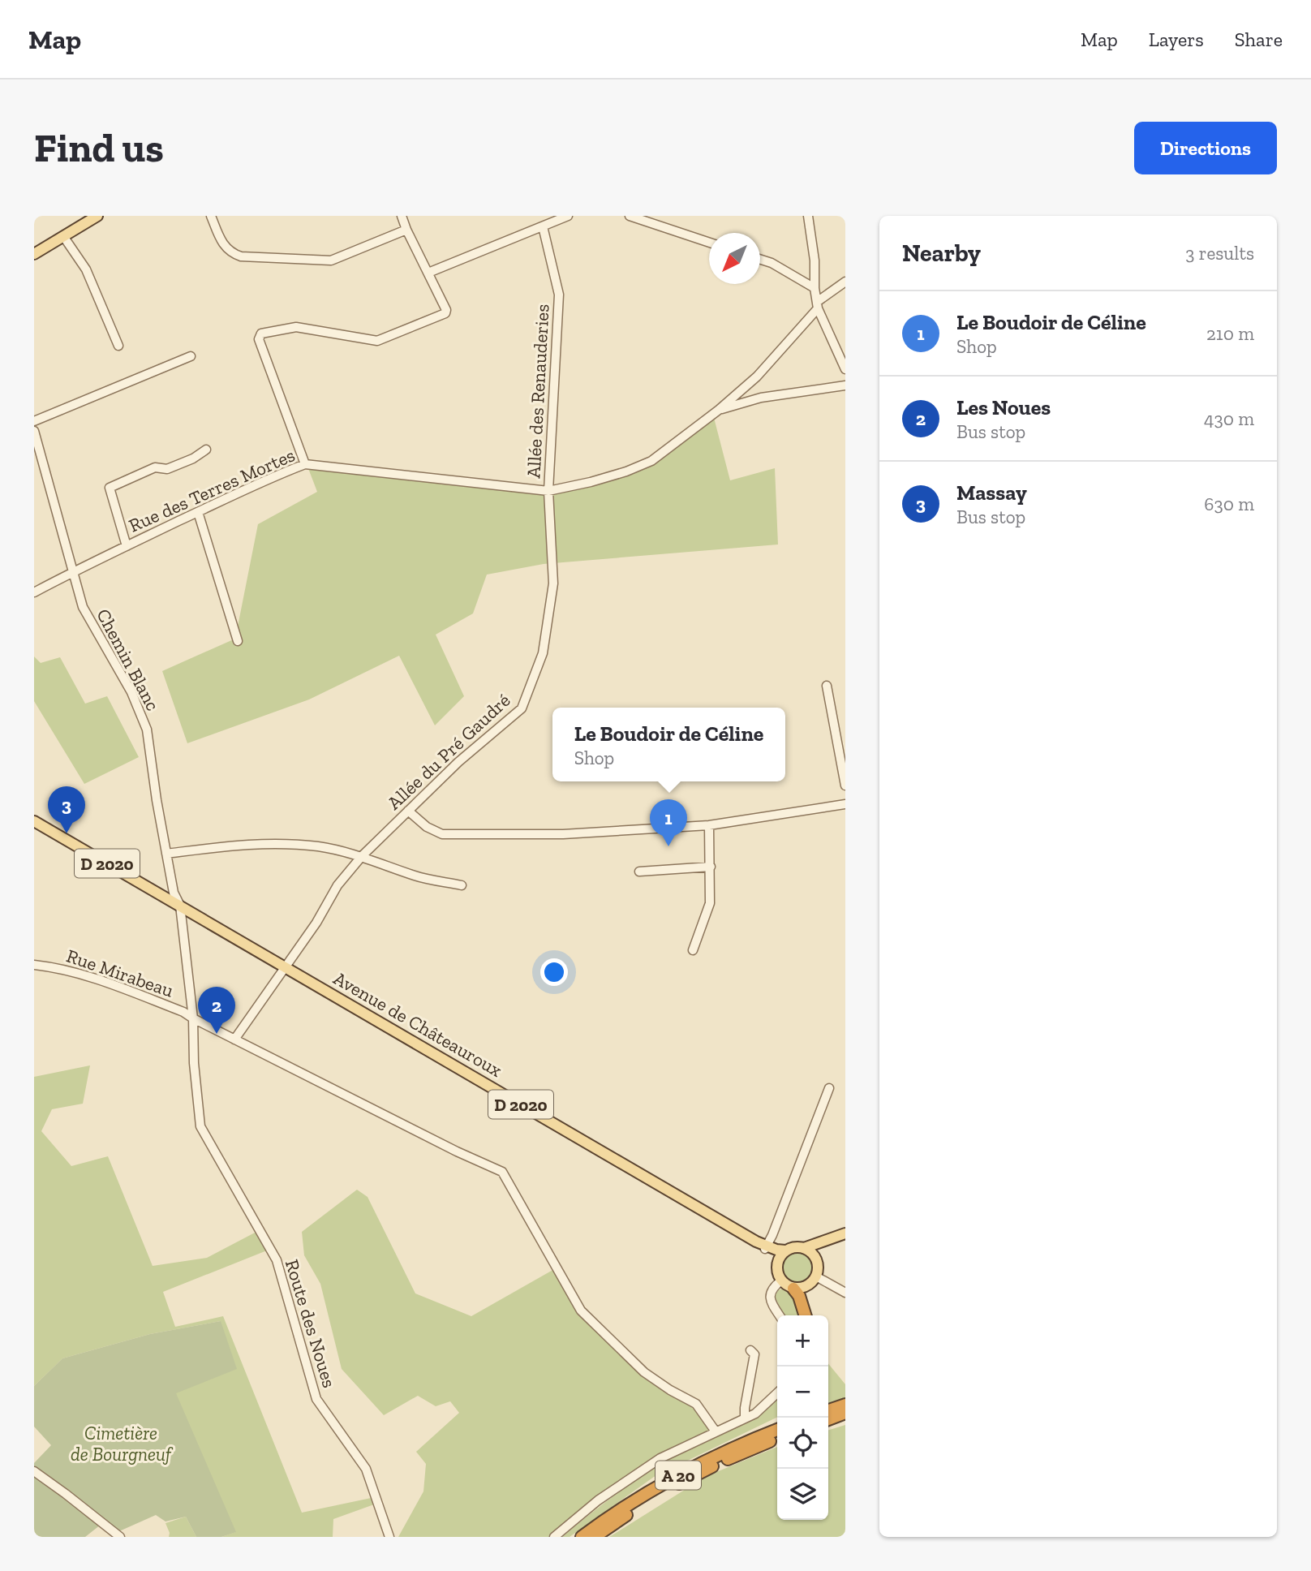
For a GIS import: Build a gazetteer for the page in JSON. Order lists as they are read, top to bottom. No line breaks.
{"streets":{"highway":["A 20"],"main road":["D 2020","Avenue de Châteauroux"],"street":["Allée des Renauderies","Rue des Terres Mortes","Chemin Blanc","Allée du Pré Gaudré","Rue Mirabeau","Route des Noues"]},"crossings":[["Allée des Renauderies","Rue des Terres Mortes"],["Allée des Renauderies","Allée du Pré Gaudré"],["Rue des Terres Mortes","Chemin Blanc"],["Rue des Terres Mortes","Allée du Pré Gaudré"],["Chemin Blanc","D 2020"],["Chemin Blanc","Avenue de Châteauroux"],["Chemin Blanc","Route des Noues"],["Allée du Pré Gaudré","Rue Mirabeau"],["Allée du Pré Gaudré","Avenue de Châteauroux"],["D 2020","Avenue de Châteauroux"],["D 2020","Route des Noues"],["Rue Mirabeau","Route des Noues"],["Avenue de Châteauroux","Route des Noues"]],"parks":["Cimetière de Bourgneuf"],"north":"bottom left","page":{"header":"Map","nav":["Map","Layers","Share"],"buttons":"Directions","title":"Find us","heading":["Nearby","3 results"],"list":[{"mark":"1","name":"Le Boudoir de Céline","note":"Shop","value":"210 m"},{"mark":"2","name":"Les Noues","note":"Bus stop","value":"430 m"},{"mark":"3","name":"Massay","note":"Bus stop","value":"630 m"}],"popup":["Le Boudoir de Céline","Shop"],"pins":["3","1","2"],"map_buttons":["+","−"]}}
